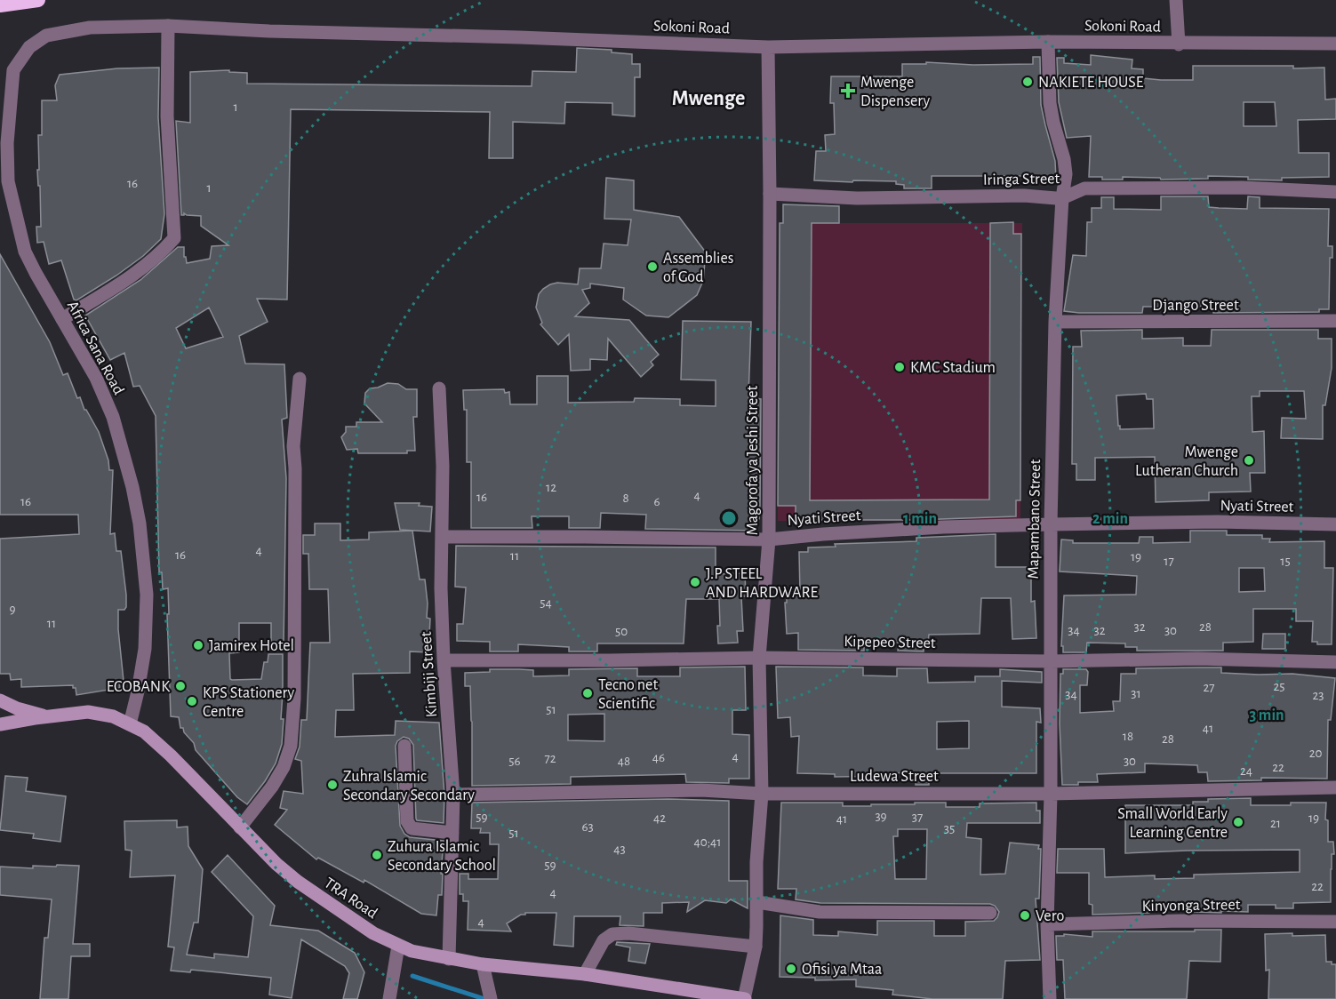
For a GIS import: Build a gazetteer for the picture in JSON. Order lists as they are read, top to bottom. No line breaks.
{"streets":{"main road":["TRA Road"],"street":["Sokoni Road","Iringa Street","Django Street","Africa Sana Road","Magorofa ya Jeshi Street","Nyati Street","Mapambano Street","Kipepeo Street","Kimbiji Street","Ludewa Street","Kinyonga Street"]},"crossings":[["Sokoni Road","Africa Sana Road"],["Sokoni Road","Magorofa ya Jeshi Street"],["Sokoni Road","Mapambano Street"],["Iringa Street","Magorofa ya Jeshi Street"],["Iringa Street","Mapambano Street"],["Django Street","Mapambano Street"],["Africa Sana Road","TRA Road"],["Magorofa ya Jeshi Street","Nyati Street"],["Magorofa ya Jeshi Street","Kipepeo Street"],["Magorofa ya Jeshi Street","Ludewa Street"],["Magorofa ya Jeshi Street","TRA Road"],["Nyati Street","Mapambano Street"],["Nyati Street","Kimbiji Street"],["Mapambano Street","Kipepeo Street"],["Mapambano Street","Ludewa Street"],["Mapambano Street","Kinyonga Street"],["Kipepeo Street","Kimbiji Street"],["Kimbiji Street","Ludewa Street"],["Kimbiji Street","TRA Road"]],"districts":["Mwenge"],"places":{"other":["NAKIETE HOUSE","Assemblies of God","KMC Stadium","Mwenge Lutheran Church","J.P STEEL AND HARDWARE","Jamirex Hotel","ECOBANK","Tecno net Scientific","KPS Stationery Centre","Zuhra Islamic Secondary Secondary","Small World Early Learning Centre","Zuhura Islamic Secondary School","Vero","Ofisi ya Mtaa"],"health":["Mwenge Dispensery"]},"house_numbers":["1","16","1","12","4","16","8","16","6","4","16","11","19","17","15","54","9","11","32","28","34","32","30","50","25","27","31","34","23","51","41","18","28","20","4","46","72","56","48","30","22","24","39","59","37","42","19","41","21","63","35","51","40;41","43","59","22","4","4"],"rings":["1 min","2 min","3 min"]}
